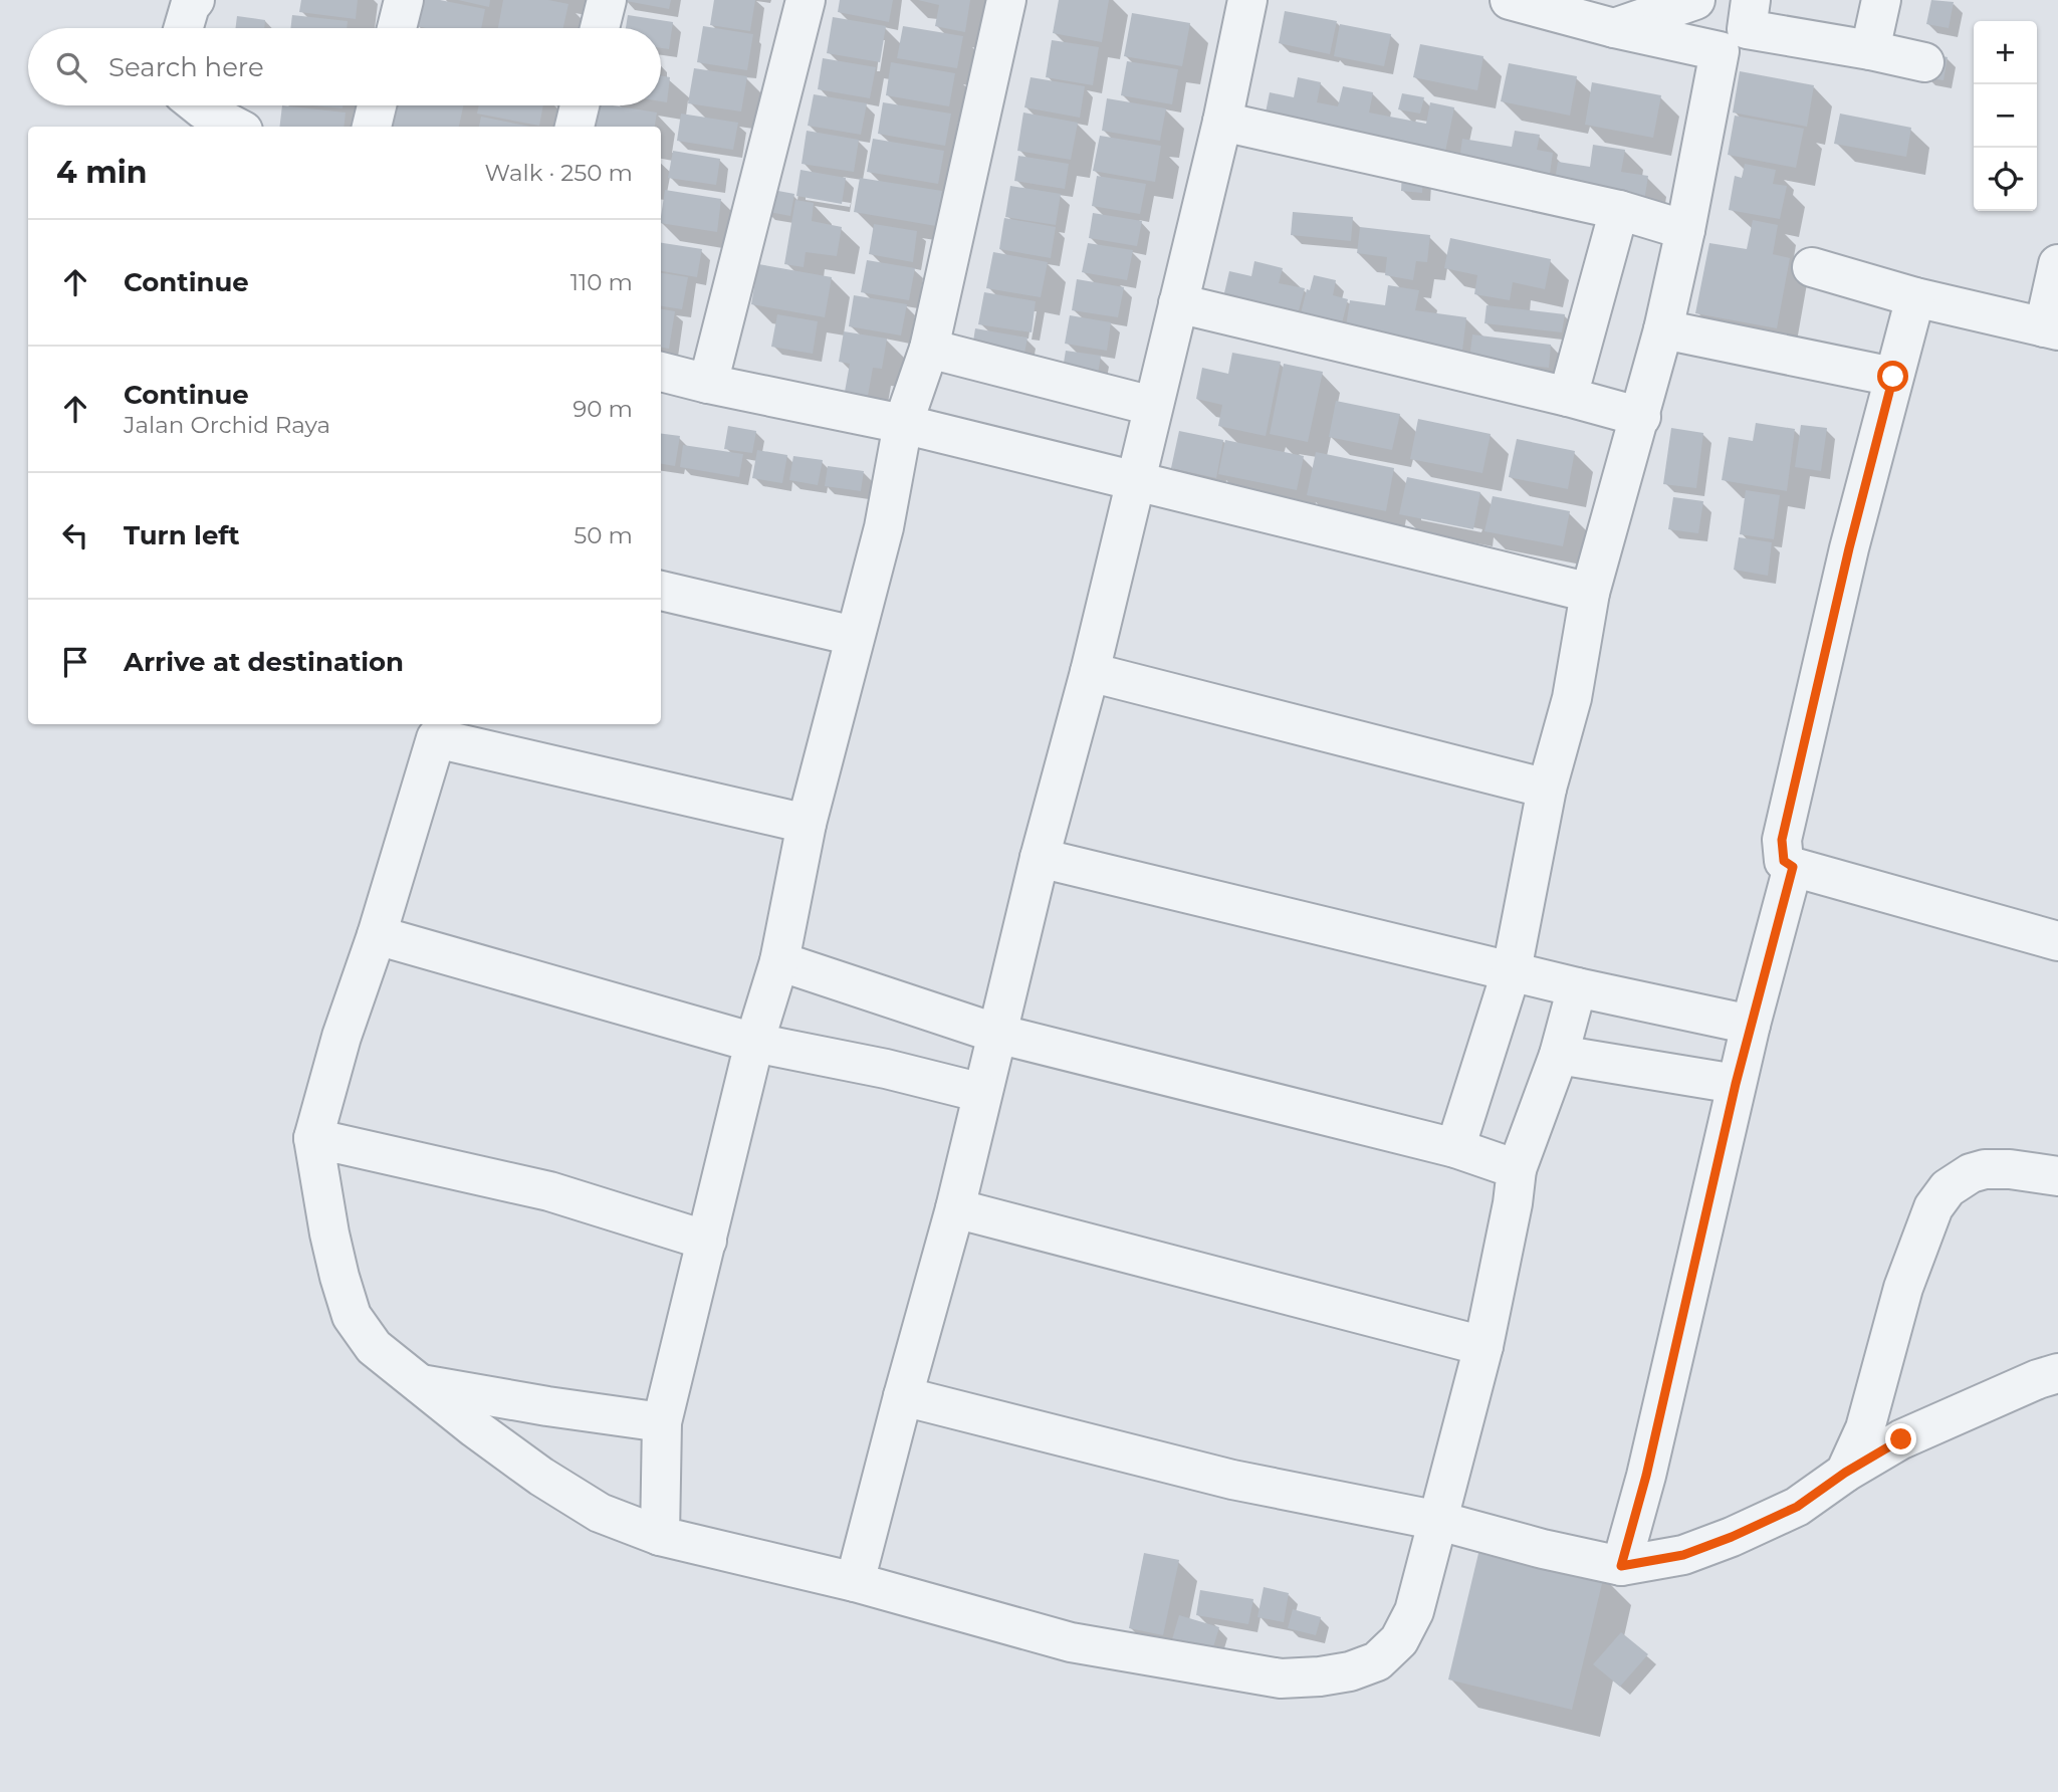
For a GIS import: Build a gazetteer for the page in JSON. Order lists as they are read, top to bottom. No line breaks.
{"page":{"map_buttons":["+","−"],"search":"Search here","heading":["4 min","Walk · 250 m"],"list":[["Continue","110 m"],["Continue","Jalan Orchid Raya","90 m"],["Turn left","50 m"],"Arrive at destination"]}}
